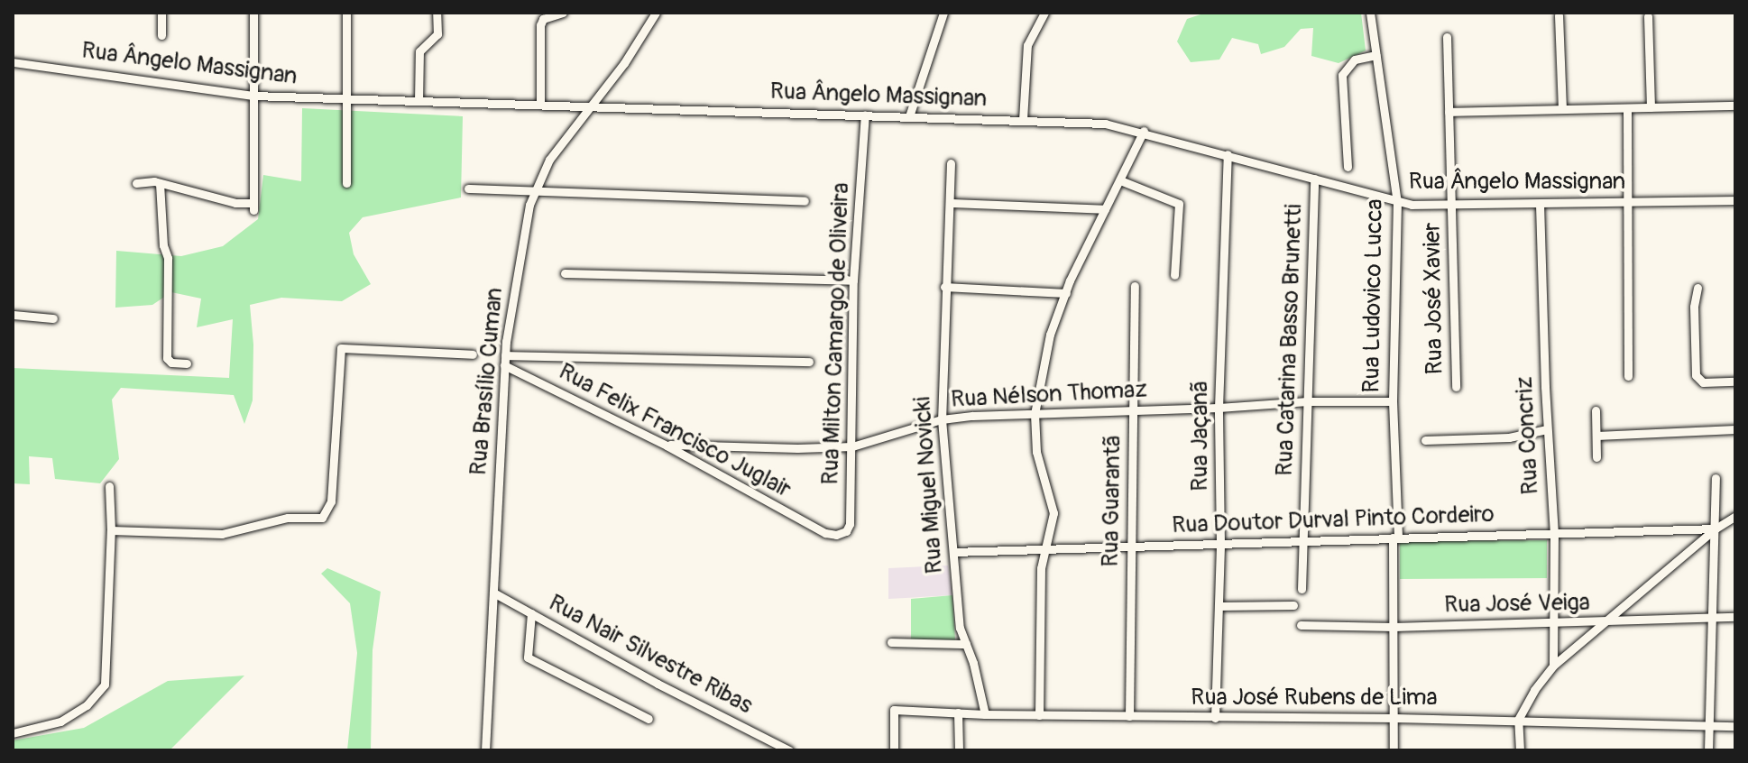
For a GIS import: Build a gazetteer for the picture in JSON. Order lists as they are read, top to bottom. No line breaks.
{"streets":{"street":["Rua Ângelo Massignan","Rua Ludovico Lucca","Rua José Xavier","Rua Milton Camargo de Oliveira","Rua Catarina Basso Brunetti","Rua Brasílio Cuman","Rua Nélson Thomaz","Rua Felix Francisco Juglair","Rua Jaçanã","Rua Concriz","Rua Miguel Novicki","Rua Guarantã","Rua Doutor Durval Pinto Cordeiro","Rua José Veiga","Rua Nair Silvestre Ribas","Rua José Rubens de Lima"]},"crossings":[["Rua Ângelo Massignan","Rua Ludovico Lucca"],["Rua Ângelo Massignan","Rua José Xavier"],["Rua Ângelo Massignan","Rua Milton Camargo de Oliveira"],["Rua Ângelo Massignan","Rua Catarina Basso Brunetti"],["Rua Ângelo Massignan","Rua Brasílio Cuman"],["Rua Ângelo Massignan","Rua Jaçanã"],["Rua Ângelo Massignan","Rua Concriz"],["Rua Ludovico Lucca","Rua Nélson Thomaz"],["Rua Ludovico Lucca","Rua Doutor Durval Pinto Cordeiro"],["Rua Ludovico Lucca","Rua José Veiga"],["Rua Ludovico Lucca","Rua José Rubens de Lima"],["Rua Milton Camargo de Oliveira","Rua Nélson Thomaz"],["Rua Milton Camargo de Oliveira","Rua Felix Francisco Juglair"],["Rua Catarina Basso Brunetti","Rua Nélson Thomaz"],["Rua Catarina Basso Brunetti","Rua Doutor Durval Pinto Cordeiro"],["Rua Brasílio Cuman","Rua Felix Francisco Juglair"],["Rua Brasílio Cuman","Rua Nair Silvestre Ribas"],["Rua Nélson Thomaz","Rua Felix Francisco Juglair"],["Rua Nélson Thomaz","Rua Jaçanã"],["Rua Nélson Thomaz","Rua Miguel Novicki"],["Rua Nélson Thomaz","Rua Guarantã"],["Rua Jaçanã","Rua Doutor Durval Pinto Cordeiro"],["Rua Jaçanã","Rua José Rubens de Lima"],["Rua Concriz","Rua Doutor Durval Pinto Cordeiro"],["Rua Concriz","Rua José Veiga"],["Rua Miguel Novicki","Rua Doutor Durval Pinto Cordeiro"],["Rua Miguel Novicki","Rua José Rubens de Lima"],["Rua Guarantã","Rua Doutor Durval Pinto Cordeiro"],["Rua Guarantã","Rua José Rubens de Lima"]]}
